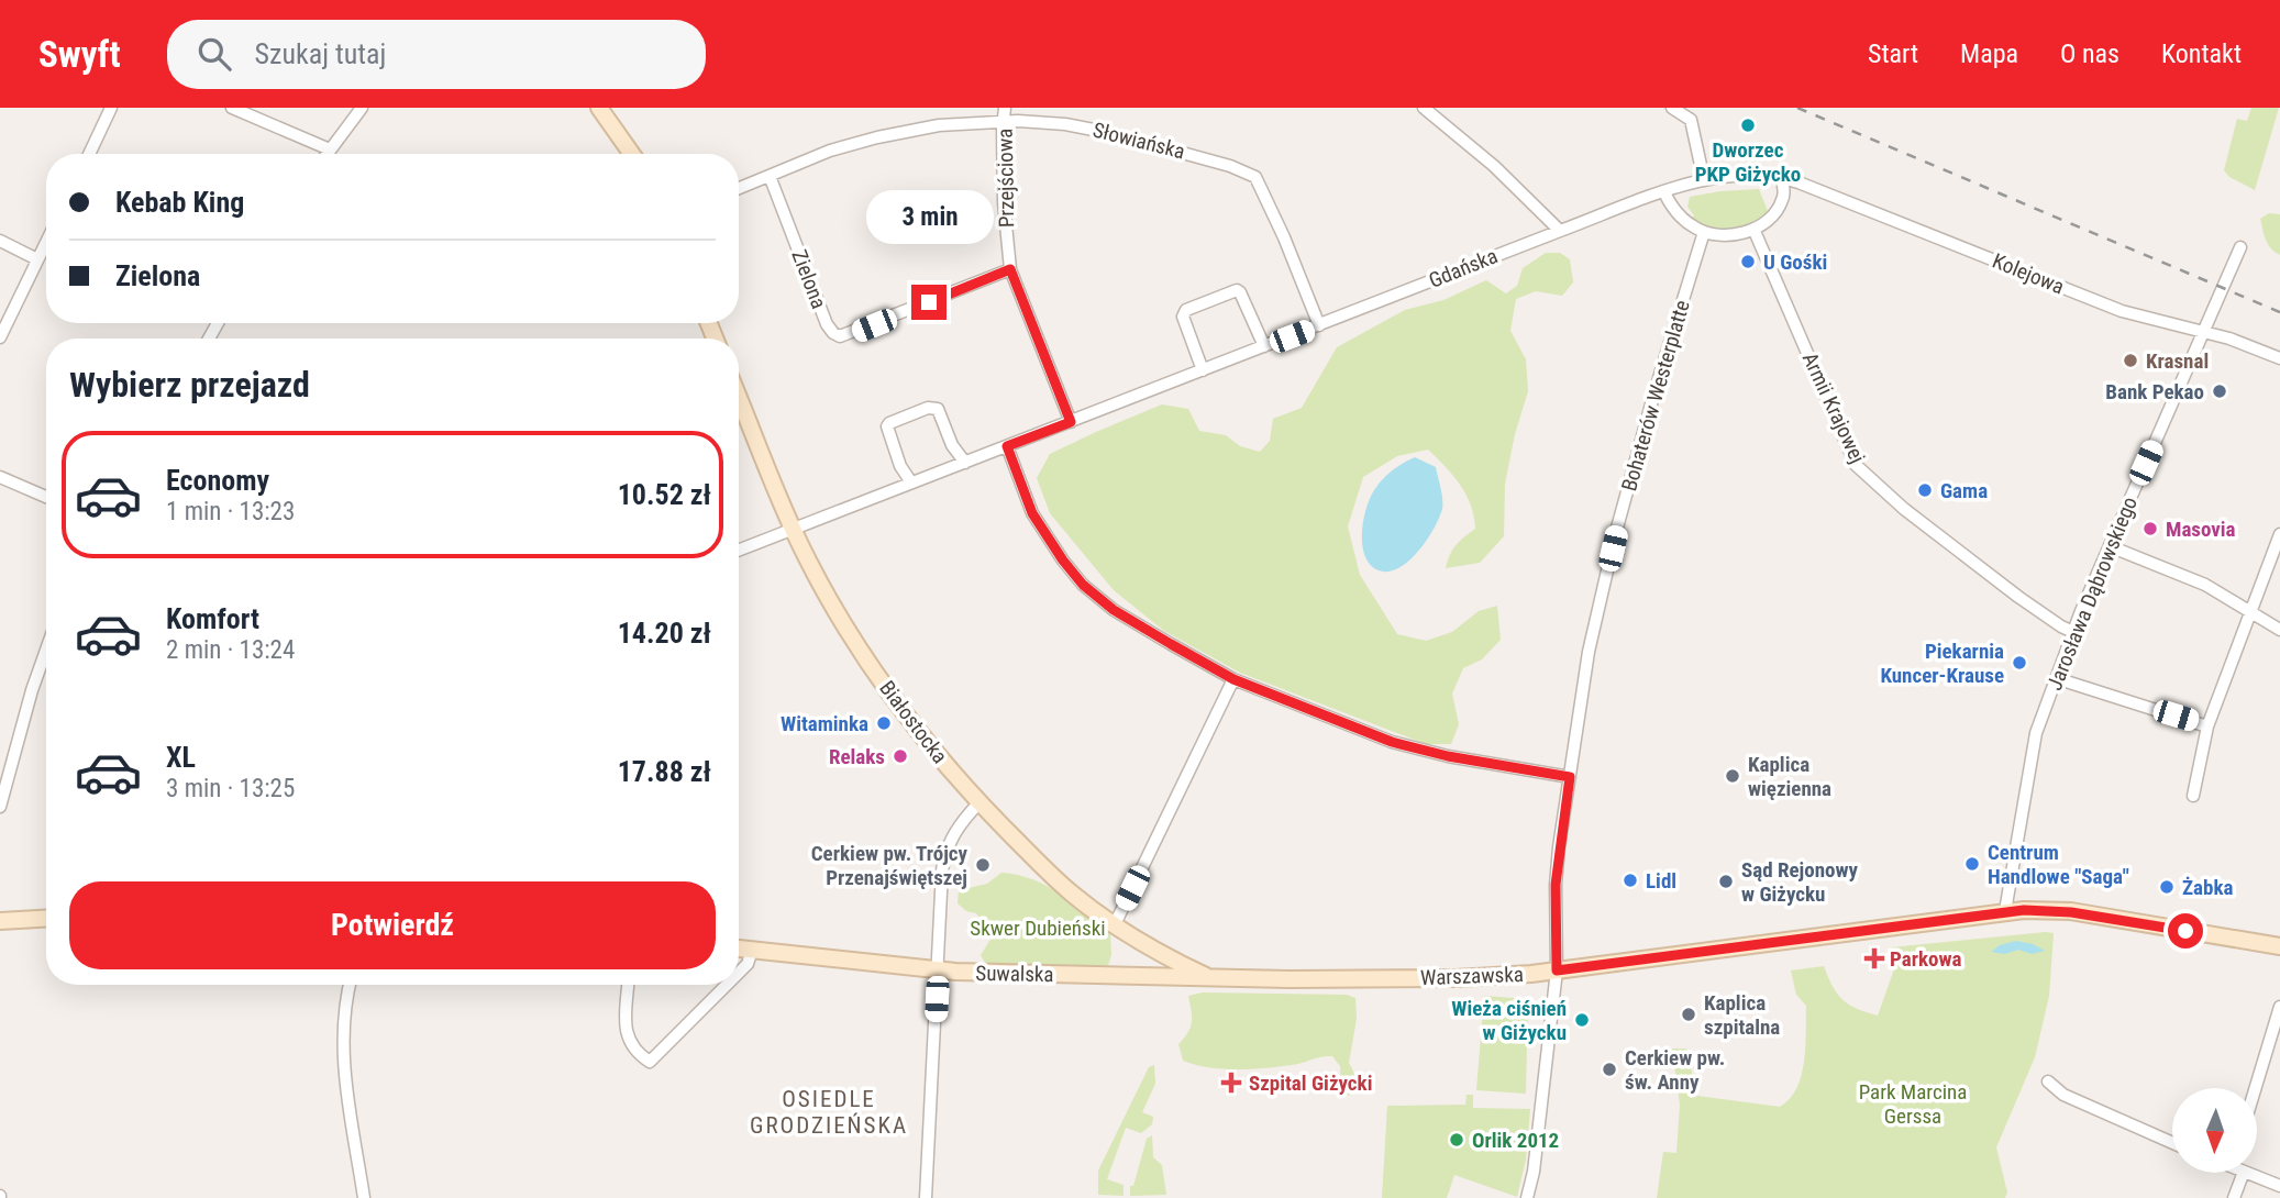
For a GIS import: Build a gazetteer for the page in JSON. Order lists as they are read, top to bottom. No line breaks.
{"streets":{"street":["Słowiańska","Przejściowa","Gdańska","Kolejowa","Zielona","Bohaterów Westerplatte","Armii Krajowej","Jarosława Dąbrowskiego","Białostocka","Suwalska","Warszawska"]},"crossings":[["Słowiańska","Przejściowa"],["Słowiańska","Gdańska"],["Słowiańska","Zielona"],["Przejściowa","Gdańska"],["Przejściowa","Zielona"],["Gdańska","Kolejowa"],["Gdańska","Białostocka"],["Kolejowa","Jarosława Dąbrowskiego"],["Bohaterów Westerplatte","Warszawska"],["Armii Krajowej","Jarosława Dąbrowskiego"],["Jarosława Dąbrowskiego","Warszawska"],["Białostocka","Suwalska"],["Białostocka","Warszawska"],["Suwalska","Warszawska"]],"districts":["OSIEDLE GRODZIEŃSKA"],"parks":["Skwer Dubieński","Park Marcina Gerssa"],"places":{"other":["Dworzec PKP Giżycko","U Gośki","Krasnal","Bank Pekao","Gama","Masovia","Piekarnia Kuncer-Krause","Witaminka","Relaks","Kaplica więzienna","Centrum Handlowe \"Saga\"","Cerkiew pw. Trójcy Przenajświętszej","Lidl","Sąd Rejonowy w Giżycku","Żabka","Kaplica szpitalna","Wieża ciśnień w Giżycku","Cerkiew pw. św. Anny","Orlik 2012"],"health":["Parkowa","Szpital Giżycki"]},"north":"bottom","page":{"header":"Swyft","search":"Szukaj tutaj","nav":["Start","Mapa","O nas","Kontakt"],"banner":["Kebab King","Zielona"],"bubble":"3 min","heading":"Wybierz przejazd","list":[{"name":"Economy","note":"1 min · 13:23","value":"10.52 zł"},{"name":"Komfort","note":"2 min · 13:24","value":"14.20 zł"},{"name":"XL","note":"3 min · 13:25","value":"17.88 zł"}],"buttons":"Potwierdź"}}
